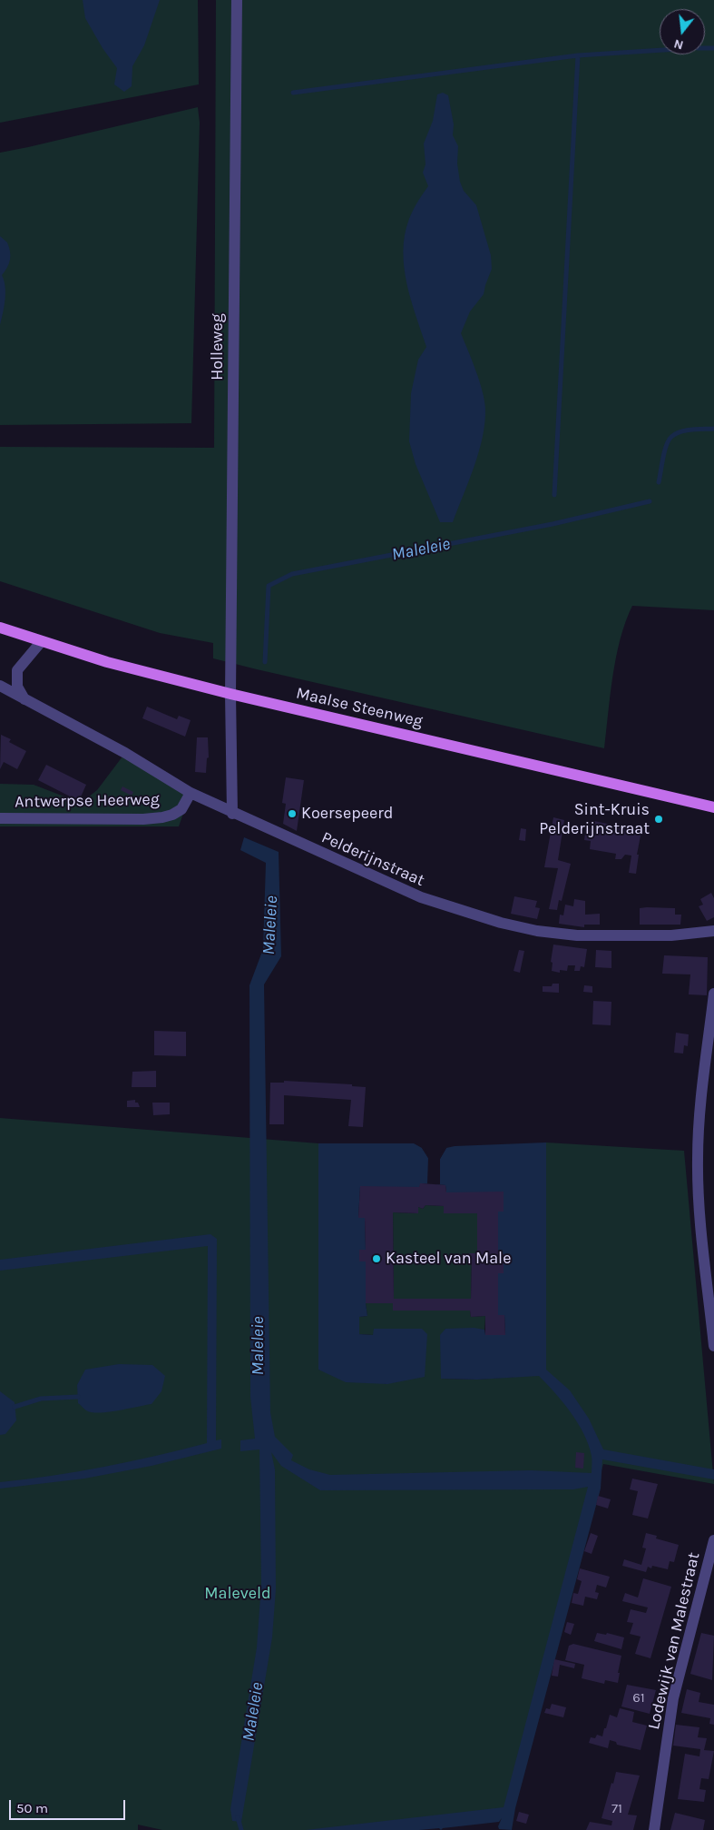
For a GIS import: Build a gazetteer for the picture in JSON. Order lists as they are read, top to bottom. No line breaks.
{"streets":{"main road":["Maalse Steenweg"],"street":["Holleweg","Antwerpse Heerweg","Pelderijnstraat","Lodewijk van Malestraat"]},"crossings":[["Holleweg","Maalse Steenweg"],["Holleweg","Pelderijnstraat"],["Antwerpse Heerweg","Pelderijnstraat"]],"water":["Maleleie"],"parks":["Maleveld"],"places":["Koersepeerd","Sint-Kruis Pelderijnstraat","Kasteel van Male"],"house_numbers":["61","71"],"scale_bar":"50 m","north":"bottom"}
